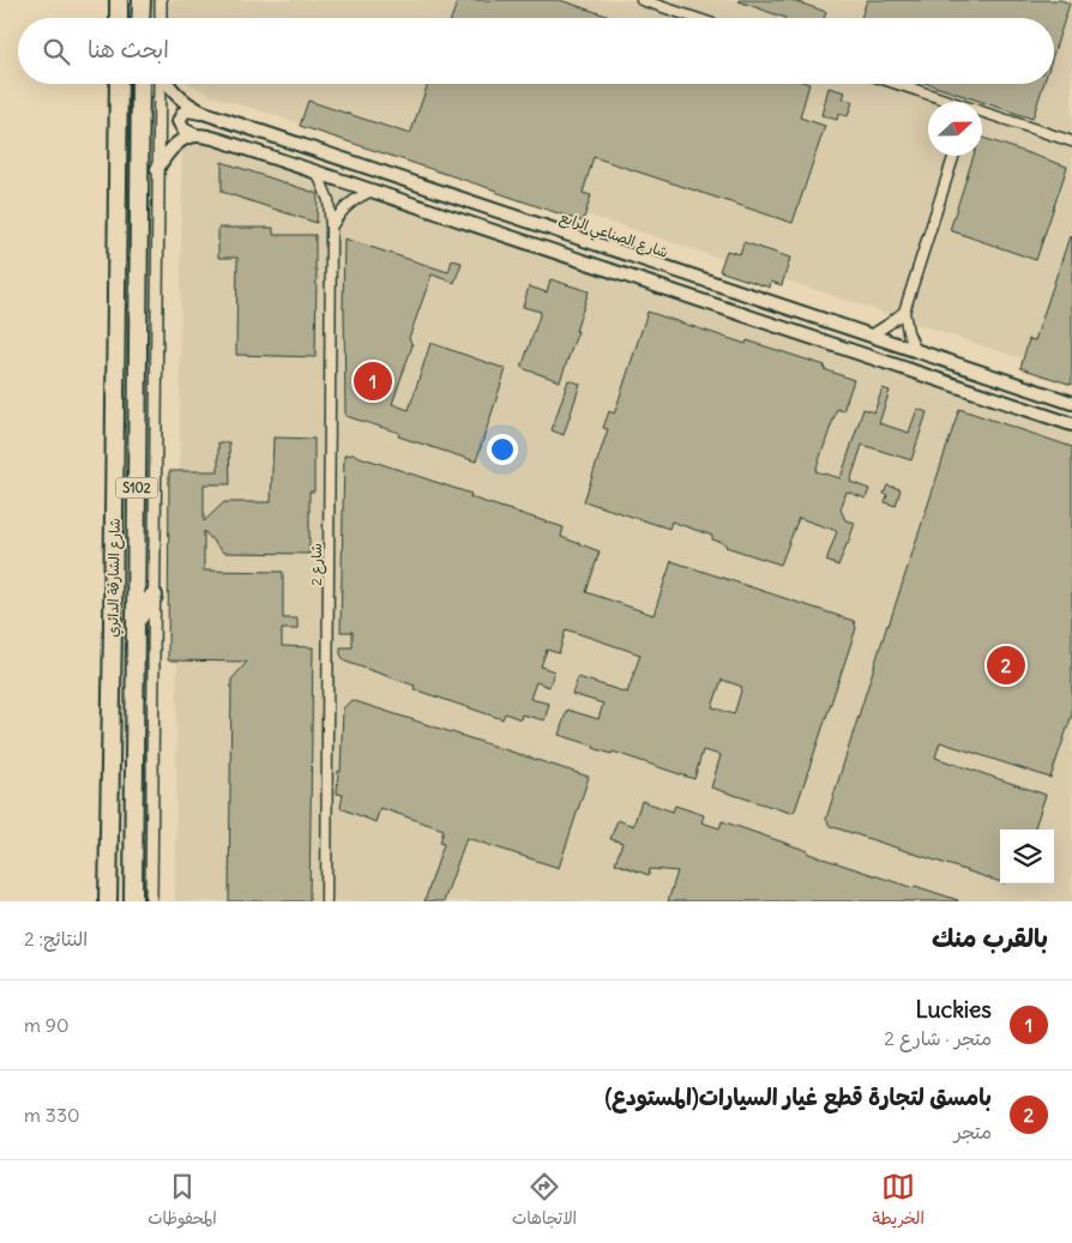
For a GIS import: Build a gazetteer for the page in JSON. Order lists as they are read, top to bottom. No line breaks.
{"streets":{"highway":["S102","شارع الشارقة الدائري"],"main road":["شارع الصناعي الرابع"],"street":["شارع 2"]},"north":"right","page":{"search":"ابحث هنا","pins":["1","2"],"heading":["بالقرب منك","النتائج: 2"],"list":[{"mark":"1","name":"Luckies","note":"متجر · شارع 2","value":"90 m"},{"mark":"2","name":"بامسق لتجارة قطع غيار السيارات(المستودع)","note":"متجر","value":"330 m"}],"nav":["الخريطة","الاتجاهات","المحفوظات"]}}
